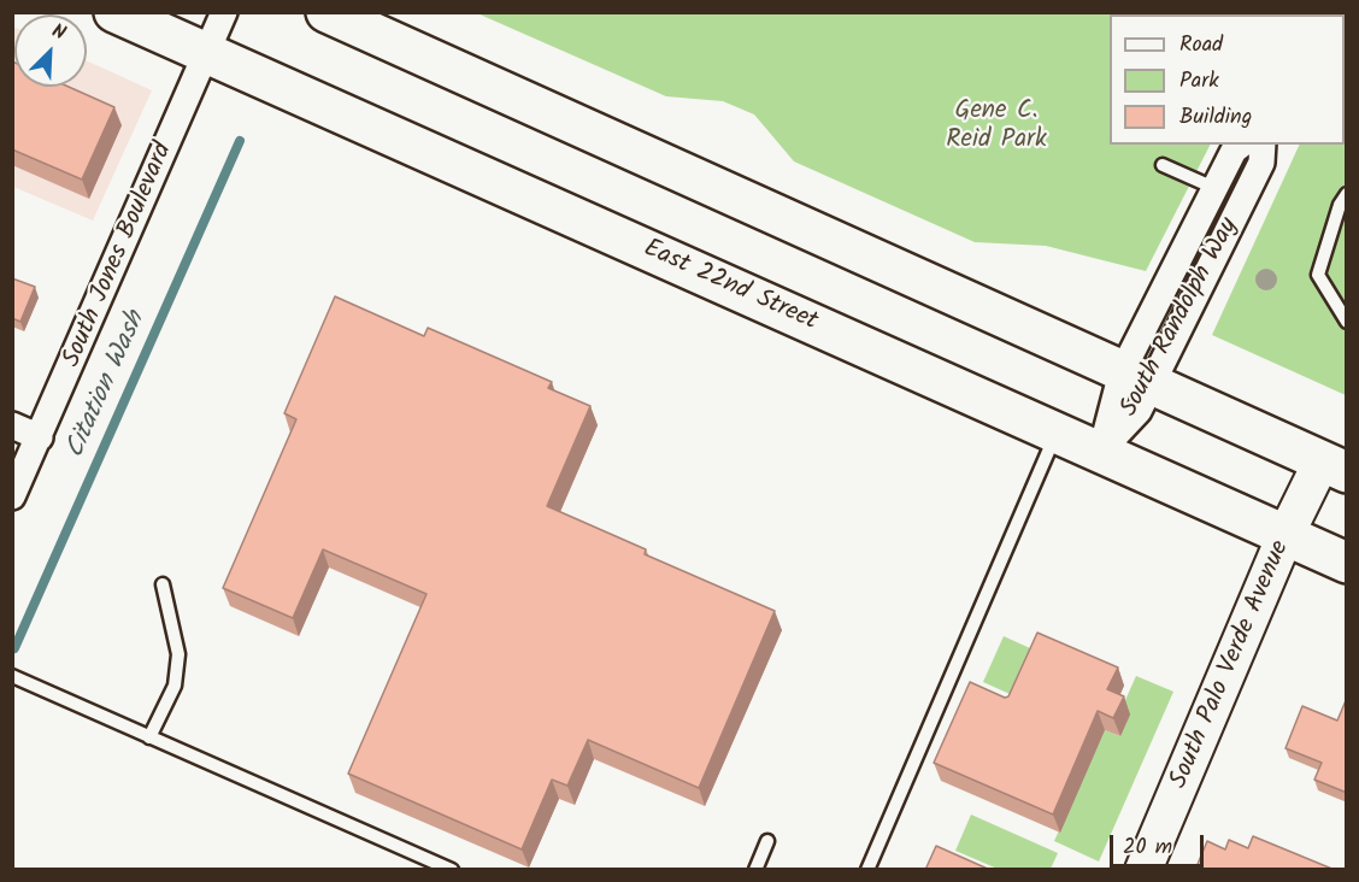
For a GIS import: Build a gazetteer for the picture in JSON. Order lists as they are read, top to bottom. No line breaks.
{"streets":{"main road":["East 22nd Street"],"street":["South Jones Boulevard","South Randolph Way","South Palo Verde Avenue"]},"crossings":[["South Jones Boulevard","East 22nd Street"],["East 22nd Street","South Randolph Way"],["East 22nd Street","South Palo Verde Avenue"]],"water":["Citation Wash"],"parks":["Gene C. Reid Park"],"legend":["Road","Park","Building"],"scale_bar":"20 m","north":"top right"}
